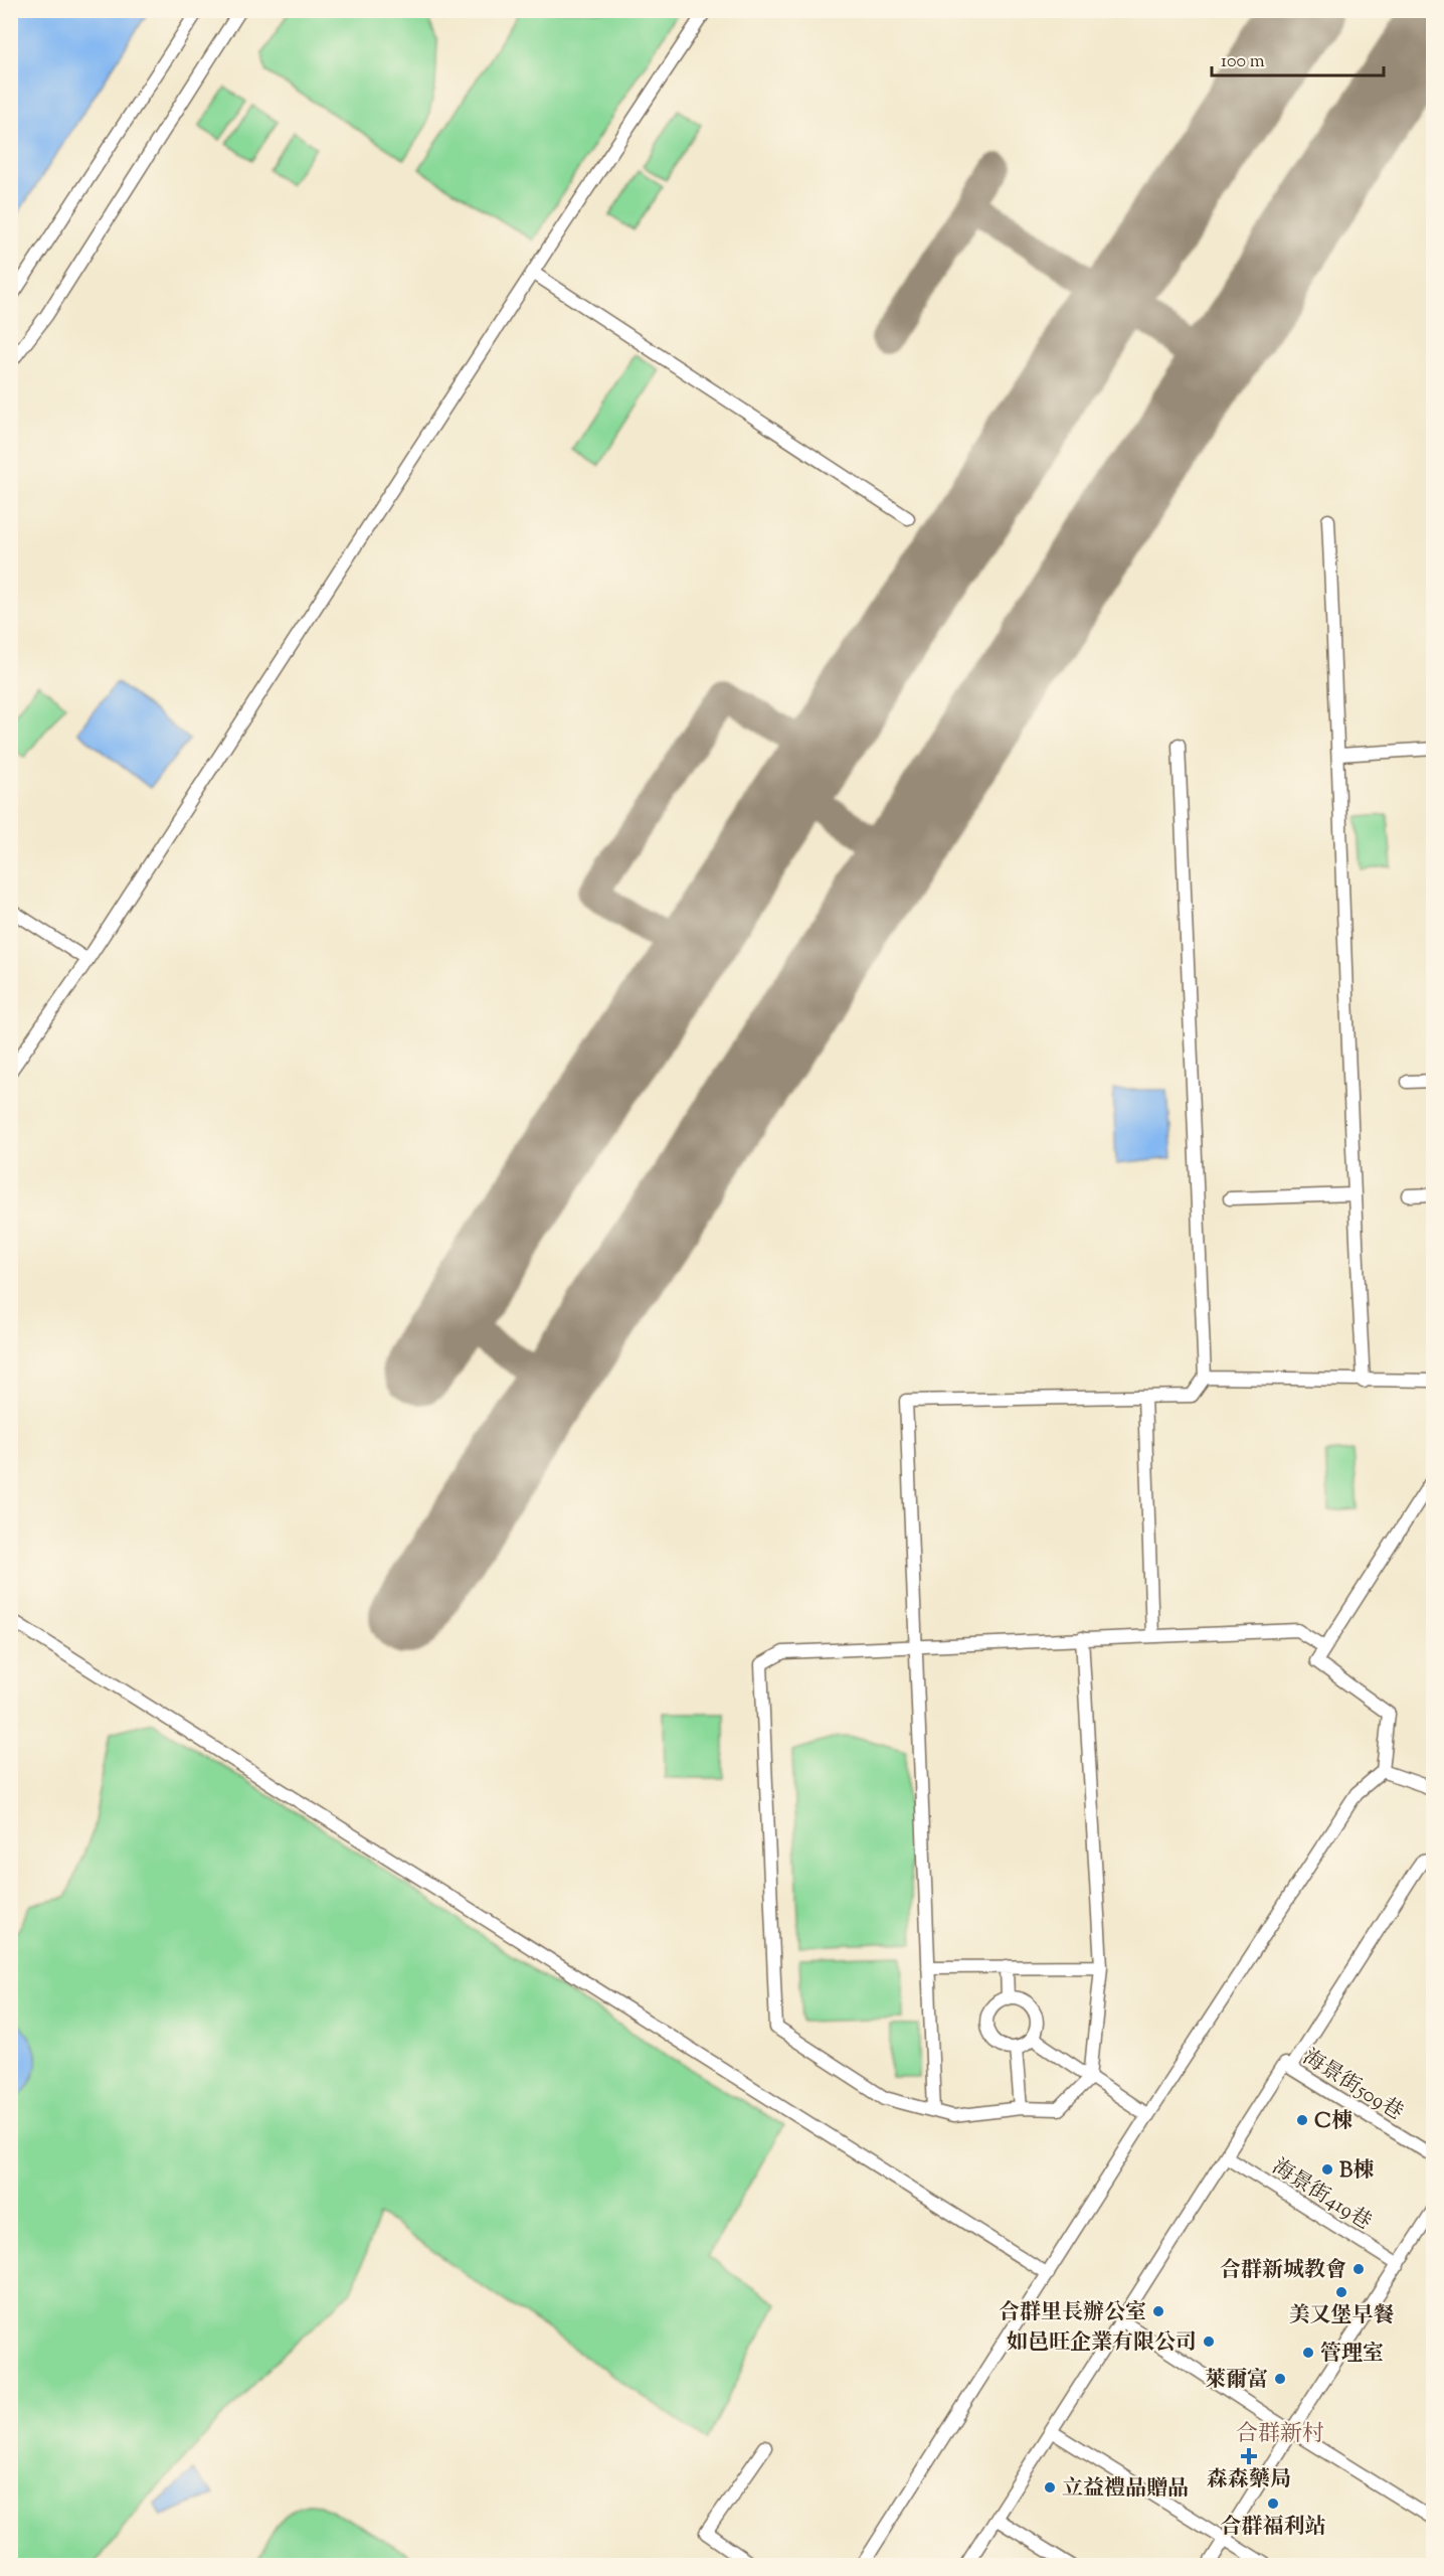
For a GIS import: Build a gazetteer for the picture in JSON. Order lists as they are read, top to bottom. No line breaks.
{"streets":{"street":["海景街509巷","海景街419巷"]},"districts":["合群新村"],"places":{"other":["C棟","B棟","合群新城教會","美又堡早餐","合群里長辦公室","如邑旺企業有限公司","管理室","萊爾富","立益禮品贈品","合群福利站"],"health":["森森藥局"]},"scale_bar":"100 m"}
